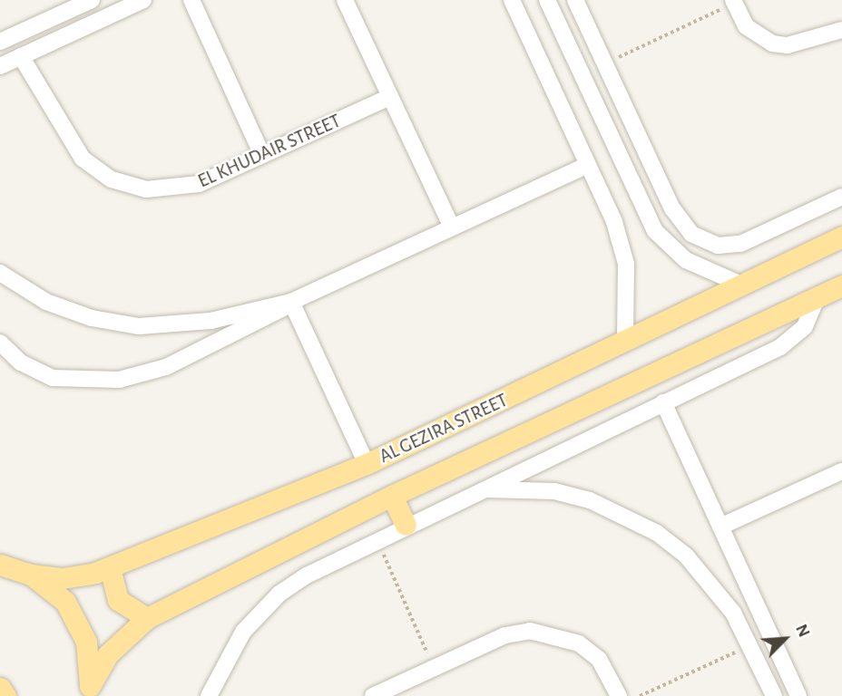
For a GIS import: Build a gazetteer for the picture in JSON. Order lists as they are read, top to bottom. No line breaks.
{"streets":{"main road":["AL GEZIRA STREET"],"street":["EL KHUDAIR STREET"]},"north":"top right"}
